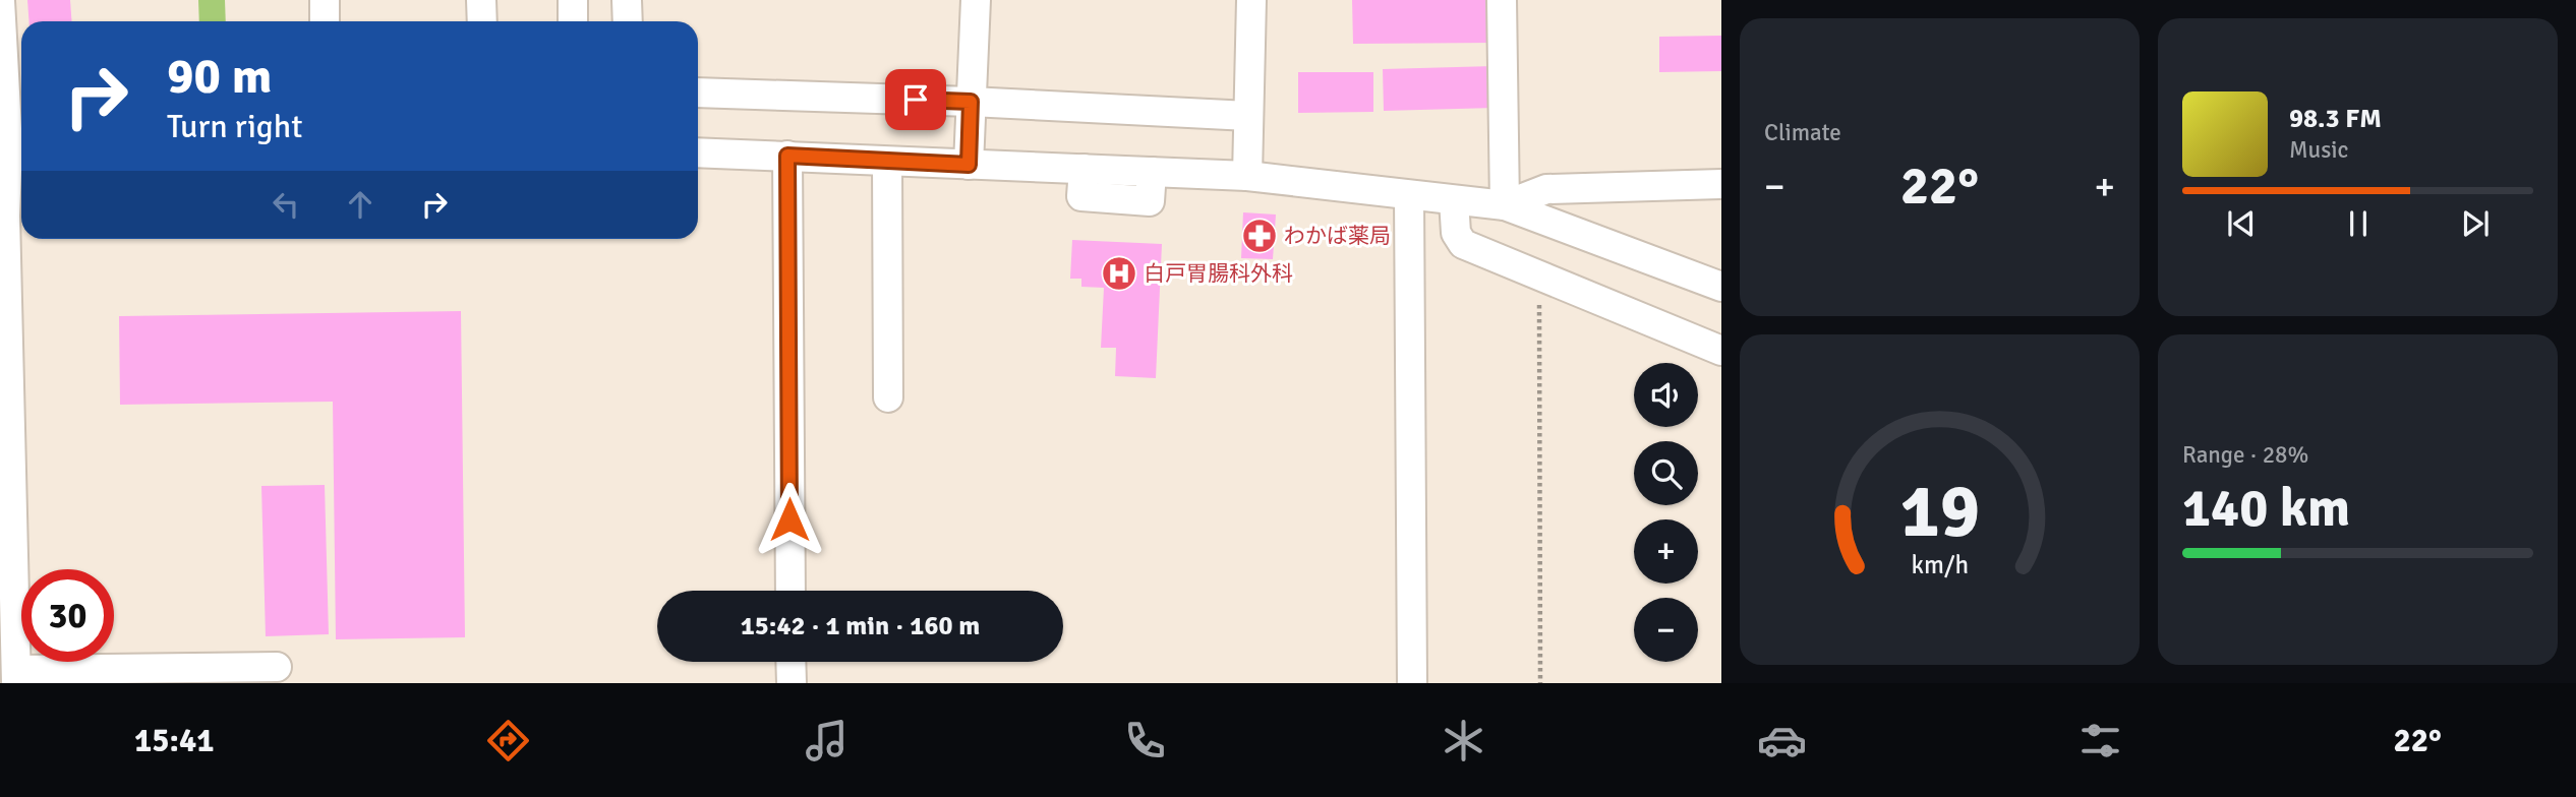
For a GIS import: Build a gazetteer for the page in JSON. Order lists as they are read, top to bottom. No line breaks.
{"places":{"pharmacy":["わかば薬局"],"hospital":["白戸胃腸科外科"]},"page":{"tile":["Climate",["Range · 28%","140 km"]],"turn":["90 m","Turn right"],"song":["98.3 FM","Music"],"heat":["−","22°","+"],"map_buttons":["+","−"],"limit":"30","trip":"15:42 · 1 min · 160 m","tabs":["15:41","22°"],"gauge":["19","km/h"]}}
